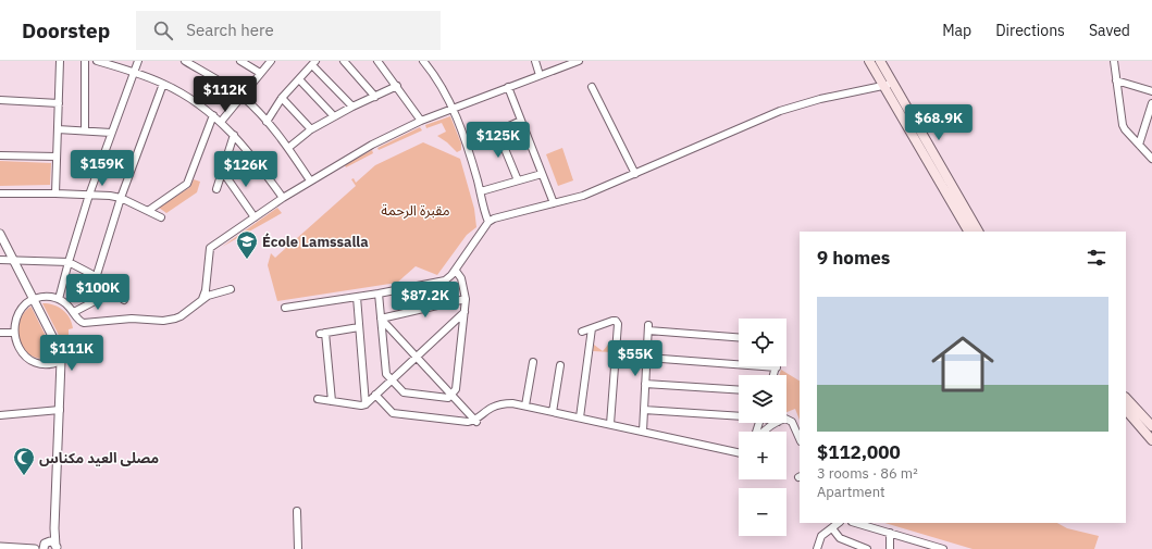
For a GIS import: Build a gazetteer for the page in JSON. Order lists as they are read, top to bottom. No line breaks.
{"parks":["مقبرة الرحمة"],"places":{"school or university":["École Lamssalla"],"mosque":["مصلى العيد مكناس"]},"page":{"header":"Doorstep","search":"Search here","nav":["Map","Directions","Saved"],"price":["$112K","$68.9K","$125K","$159K","$126K","$100K","$87.2K","$111K","$55K"],"heading":"9 homes","list":[{"name":"$112,000","note":"3 rooms · 86 m² · Apartment"}],"map_buttons":["+","−"]}}
